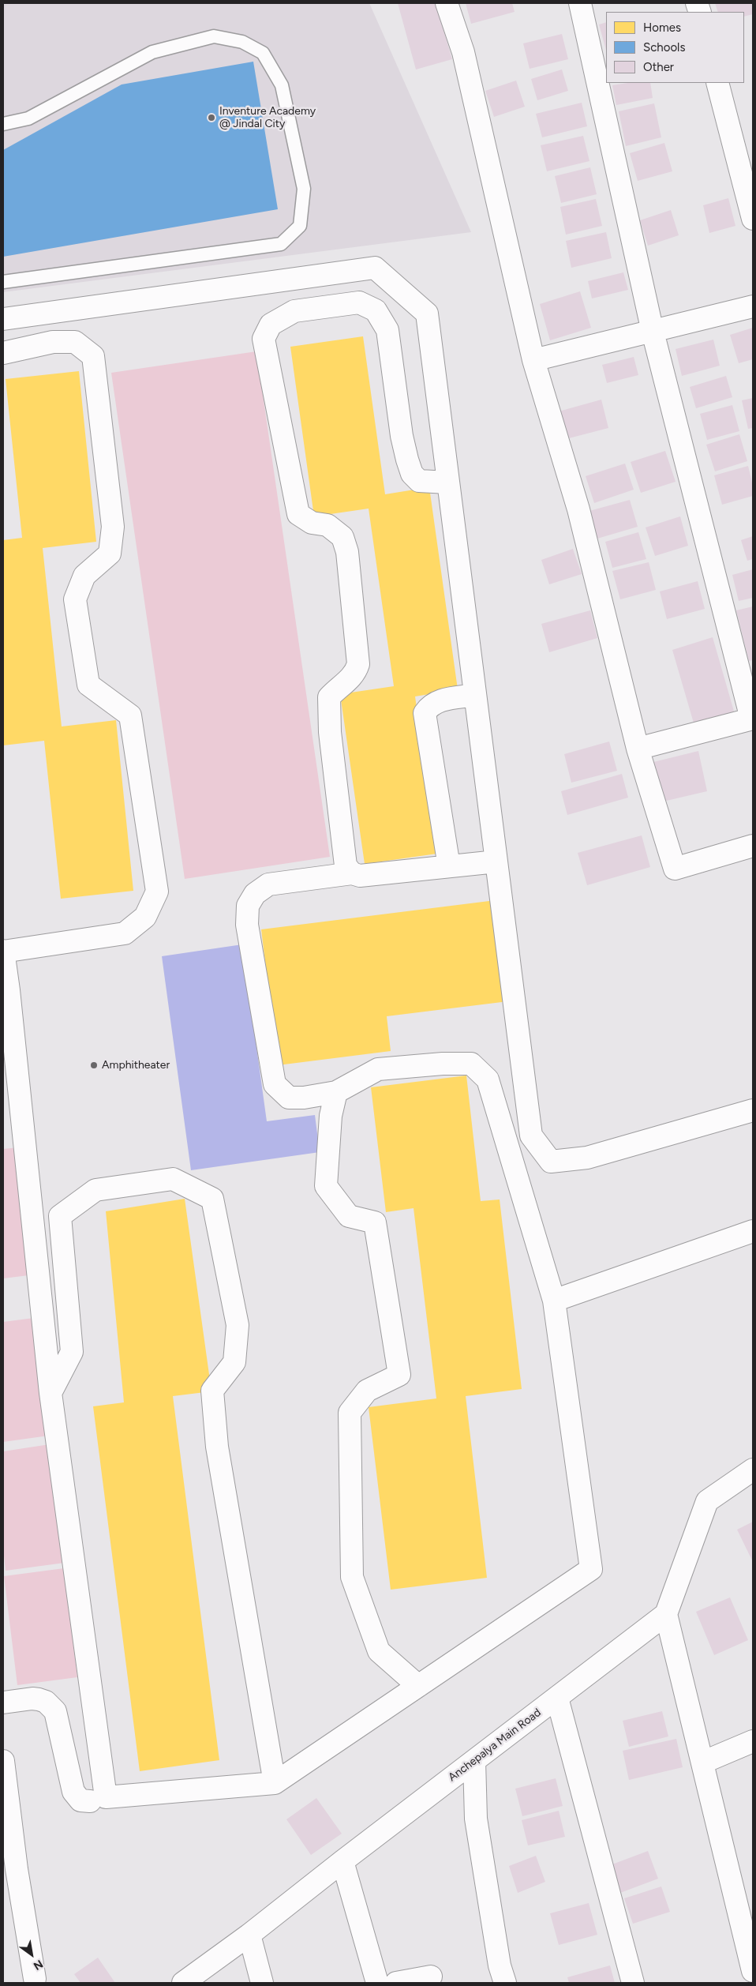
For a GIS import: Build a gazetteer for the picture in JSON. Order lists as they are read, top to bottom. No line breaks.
{"streets":{"street":["Anchepalya Main Road"]},"places":["Inventure Academy @ Jindal City","Amphitheater"],"legend":["Homes","Schools","Other"],"north":"bottom right"}
